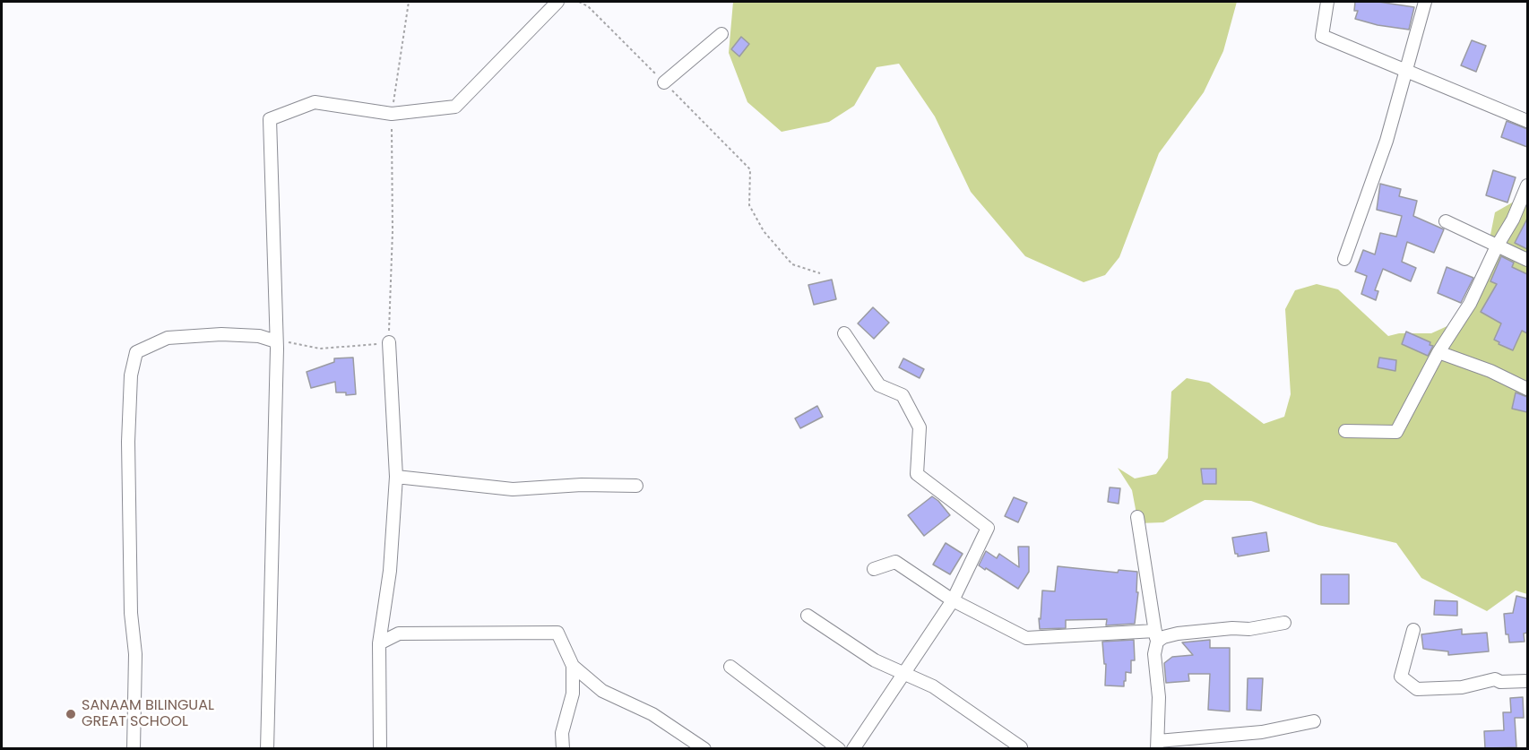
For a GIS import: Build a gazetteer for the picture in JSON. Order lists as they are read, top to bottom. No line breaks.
{"places":["SANAAM BILINGUAL GREAT SCHOOL"]}
